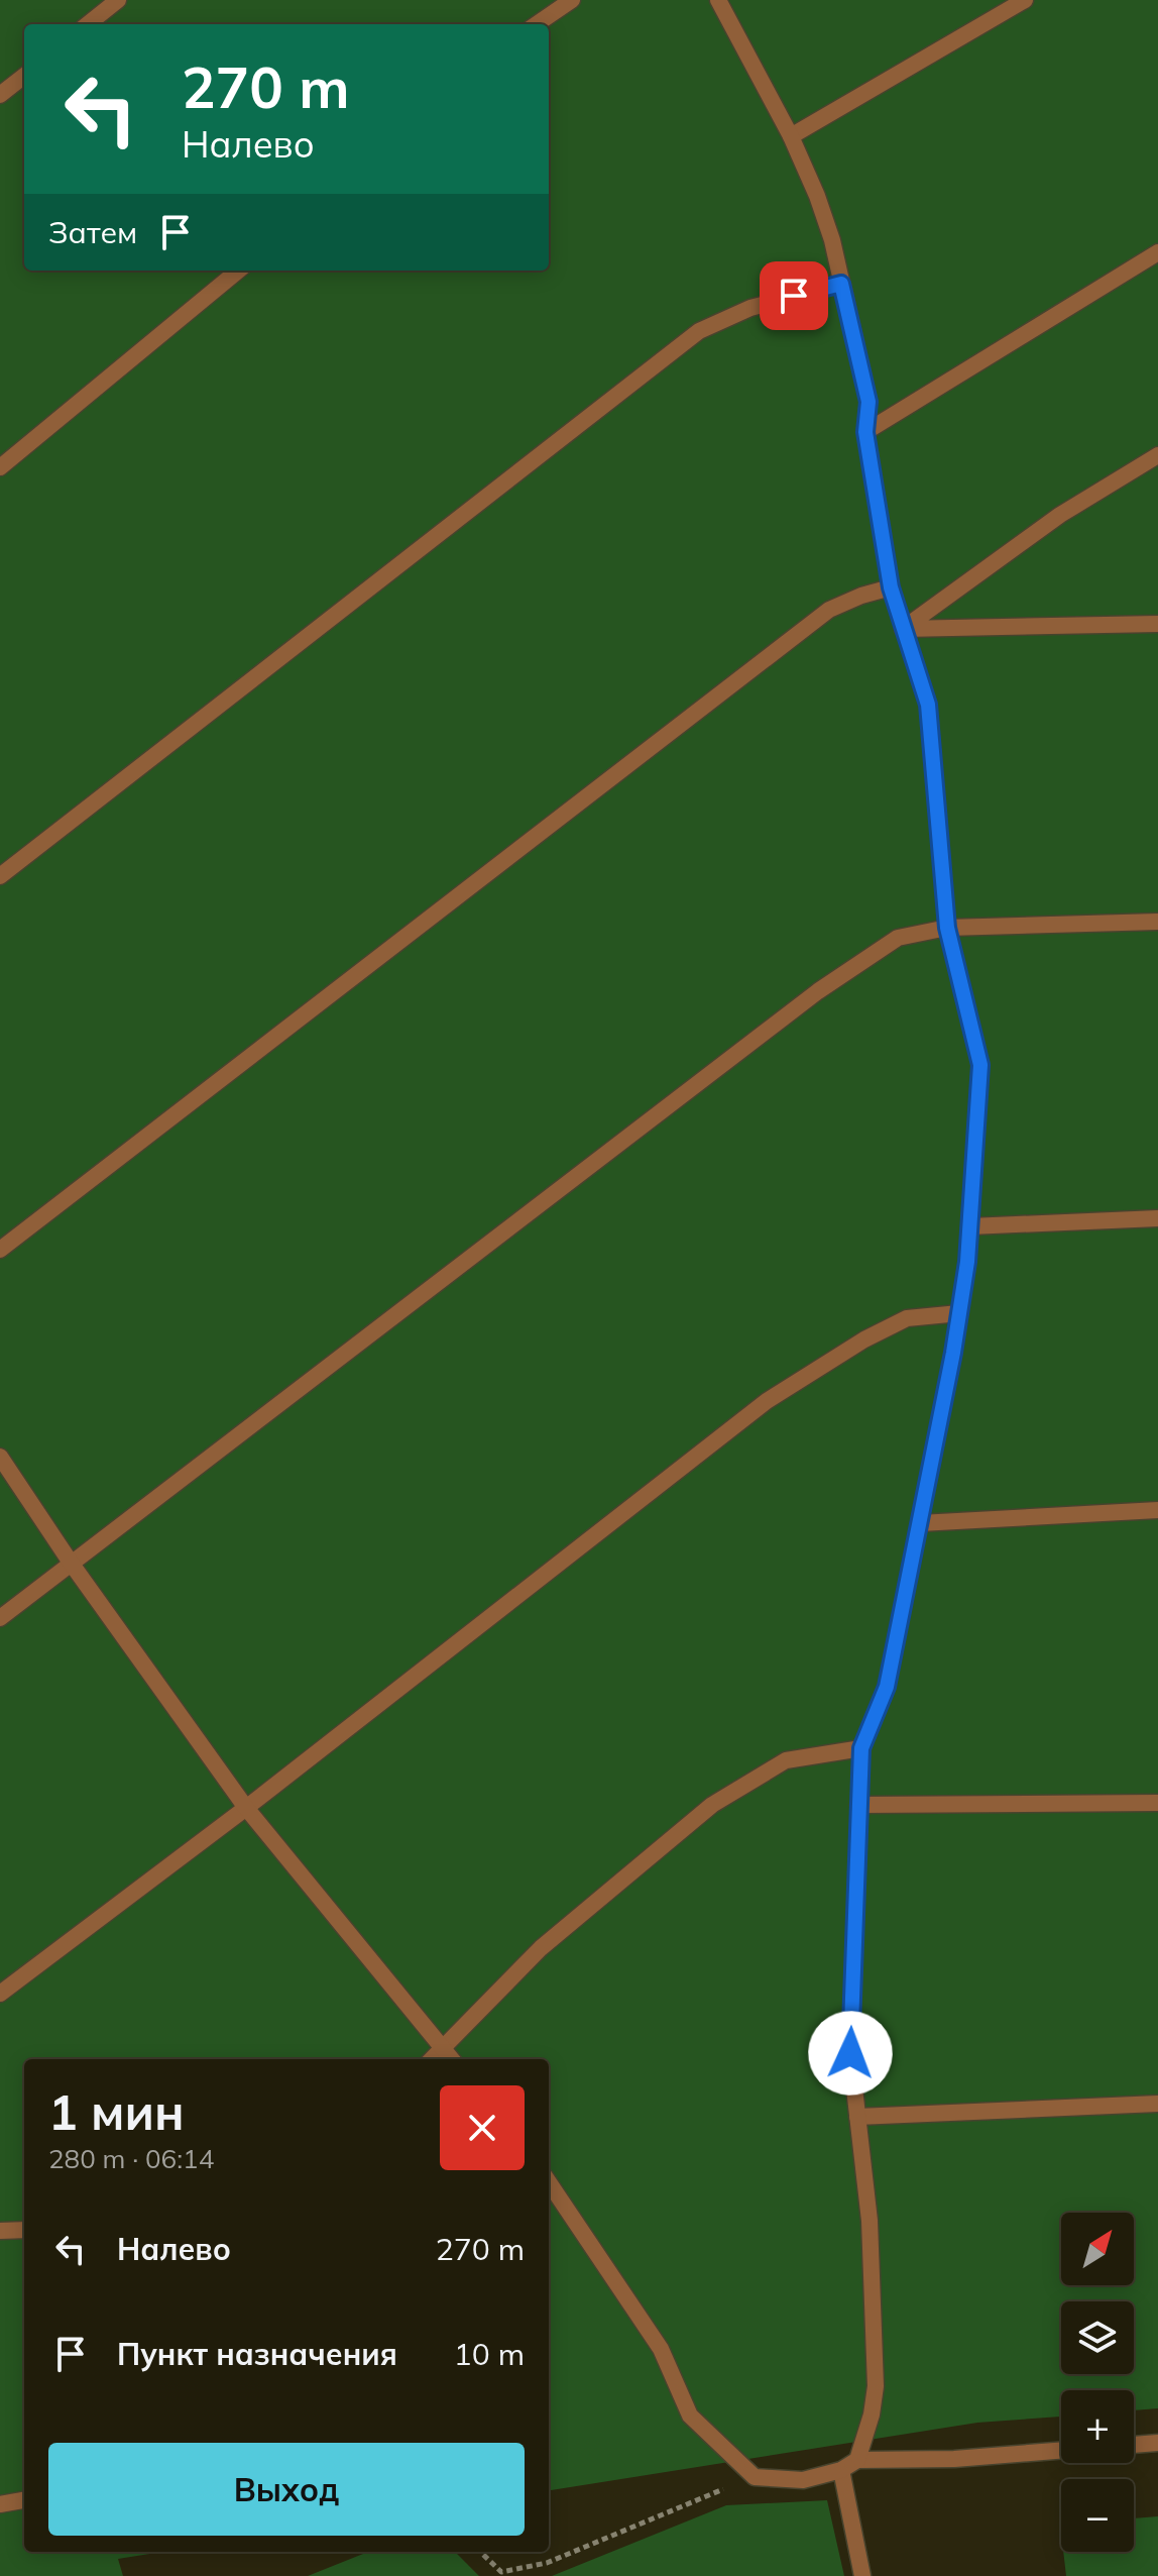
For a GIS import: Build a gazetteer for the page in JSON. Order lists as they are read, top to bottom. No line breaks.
{"north":"top right","page":{"turn":["270 m","Налево"],"then":"Затем","heading":["1 мин","280 m · 06:14"],"list":[{"name":"Налево","value":"270 m"},{"name":"Пункт назначения","value":"10 m"}],"map_buttons":["+","−"],"buttons":"Выход"}}
